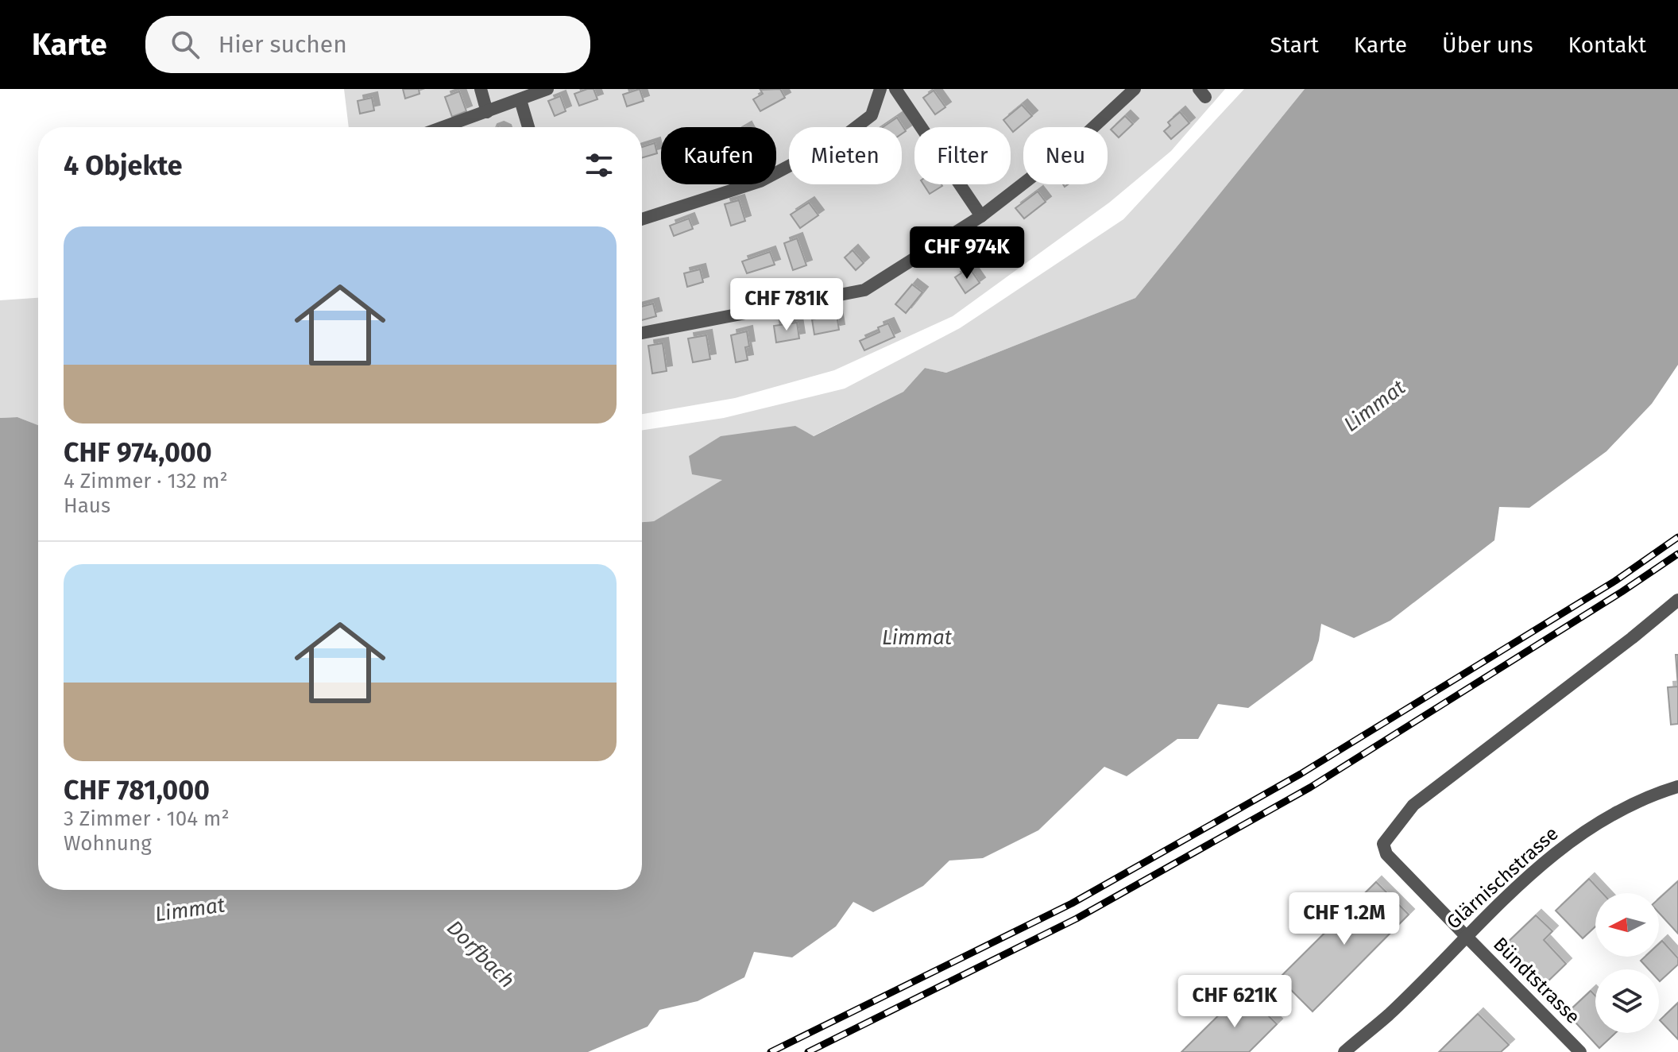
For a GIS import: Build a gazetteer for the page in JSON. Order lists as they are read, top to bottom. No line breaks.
{"streets":{"street":["Glärnischstrasse","Bündtstrasse"]},"crossings":[["Glärnischstrasse","Bündtstrasse"]],"water":["Limmat","Dorfbach"],"north":"left","page":{"header":"Karte","search":"Hier suchen","nav":["Start","Karte","Über uns","Kontakt"],"chip":["Kaufen","Mieten","Filter","Neu"],"heading":"4 Objekte","list":[{"name":"CHF 974,000","note":"4 Zimmer · 132 m² · Haus"},{"name":"CHF 781,000","note":"3 Zimmer · 104 m² · Wohnung"}],"price":["CHF 974K","CHF 781K","CHF 1.2M","CHF 621K"]}}
